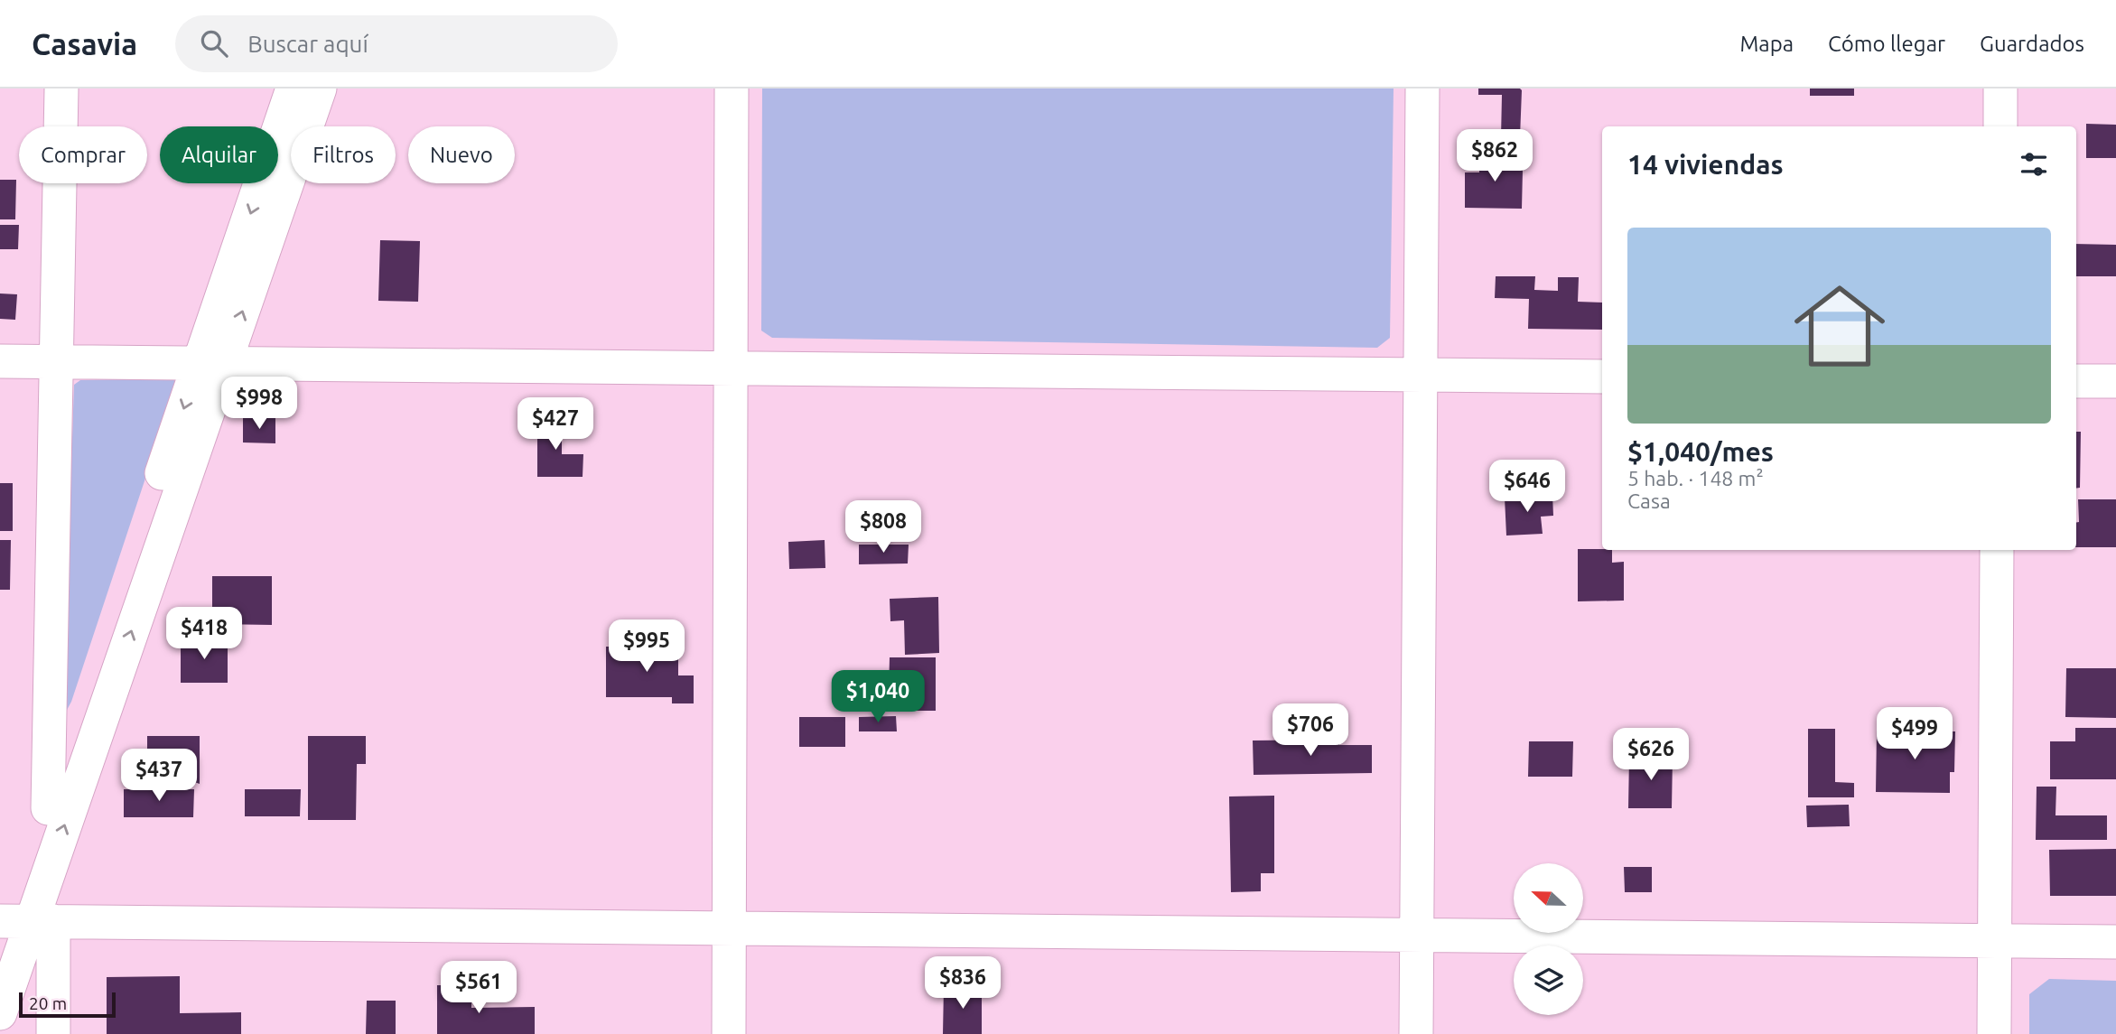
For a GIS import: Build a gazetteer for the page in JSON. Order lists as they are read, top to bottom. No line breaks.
{"scale_bar":"20 m","north":"left","page":{"header":"Casavia","search":"Buscar aquí","nav":["Mapa","Cómo llegar","Guardados"],"chip":["Comprar","Alquilar","Filtros","Nuevo"],"heading":"14 viviendas","price":["$862","$998","$427","$646","$808","$418","$995","$1,040","$706","$499","$626","$437","$836","$561"],"list":[{"name":"$1,040/mes","note":"5 hab. · 148 m² · Casa"}],"scale":"20 m"}}
